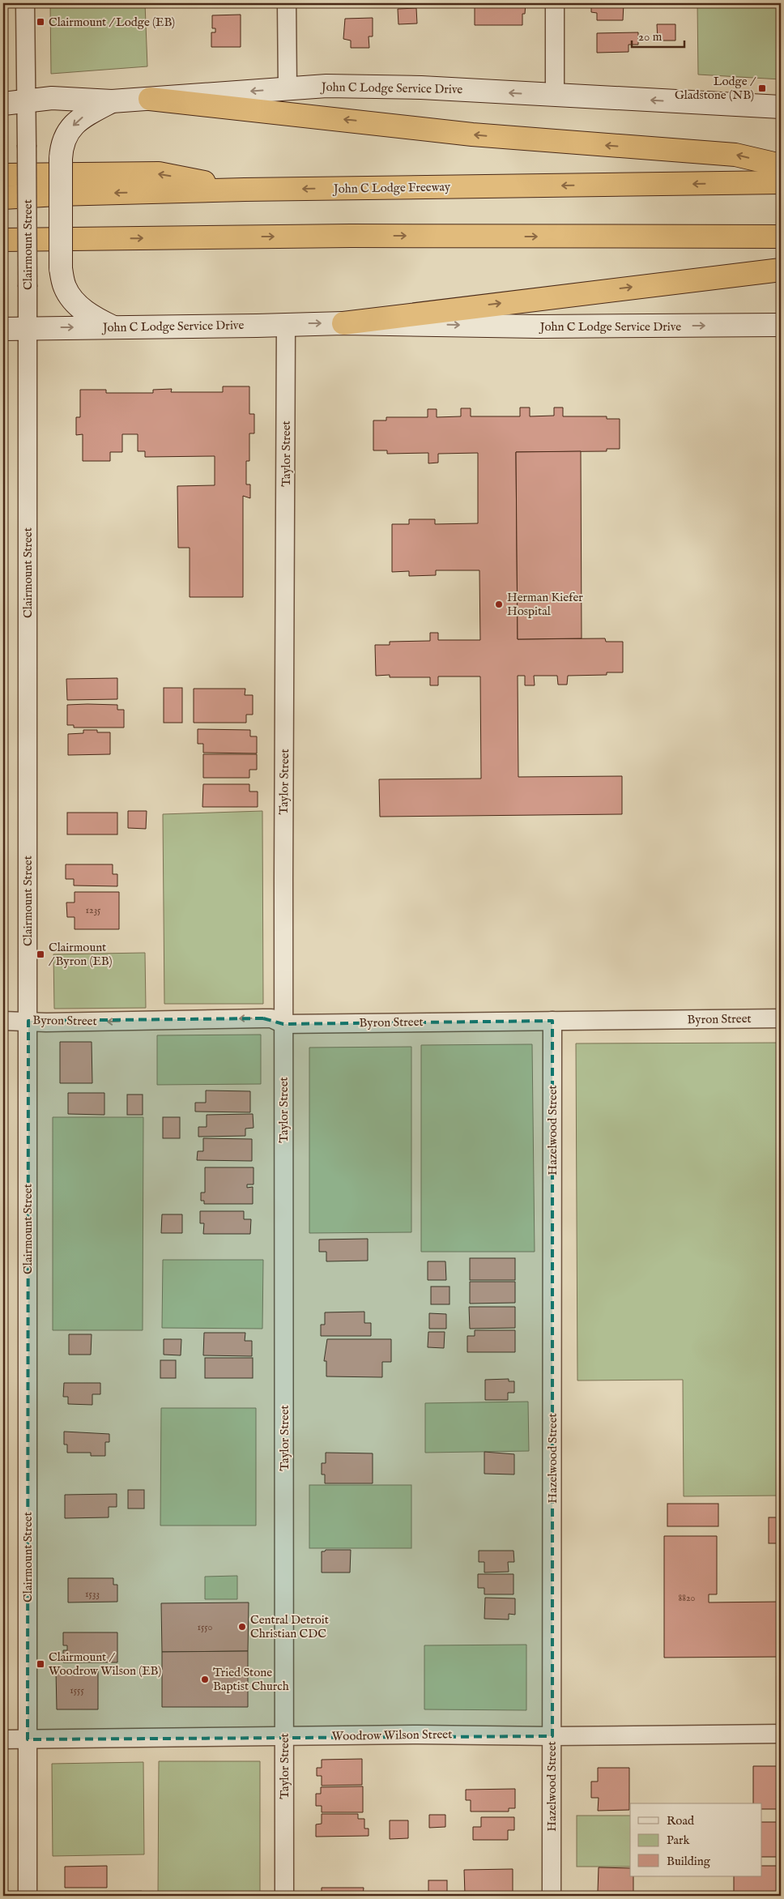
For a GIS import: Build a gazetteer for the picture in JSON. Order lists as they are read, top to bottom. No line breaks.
{"streets":{"highway":["John C Lodge Freeway"],"main road":["John C Lodge Service Drive"],"street":["Clairmount Street","Taylor Street","Byron Street","Hazelwood Street","Woodrow Wilson Street"]},"crossings":[["John C Lodge Service Drive","Clairmount Street"],["John C Lodge Service Drive","Taylor Street"],["Clairmount Street","Byron Street"],["Clairmount Street","Woodrow Wilson Street"],["Taylor Street","Byron Street"],["Taylor Street","Woodrow Wilson Street"],["Byron Street","Hazelwood Street"],["Hazelwood Street","Woodrow Wilson Street"]],"places":{"transit":["Clairmount / Lodge (EB)","Lodge / Gladstone (NB)","Clairmount / Byron (EB)","Clairmount / Woodrow Wilson (EB)"],"other":["Herman Kiefer Hospital","Central Detroit Christian CDC","Tried Stone Baptist Church"]},"house_numbers":["1235","1533","8820","1550","1555"],"legend":["Road","Park","Building"],"scale_bar":"20 m"}
